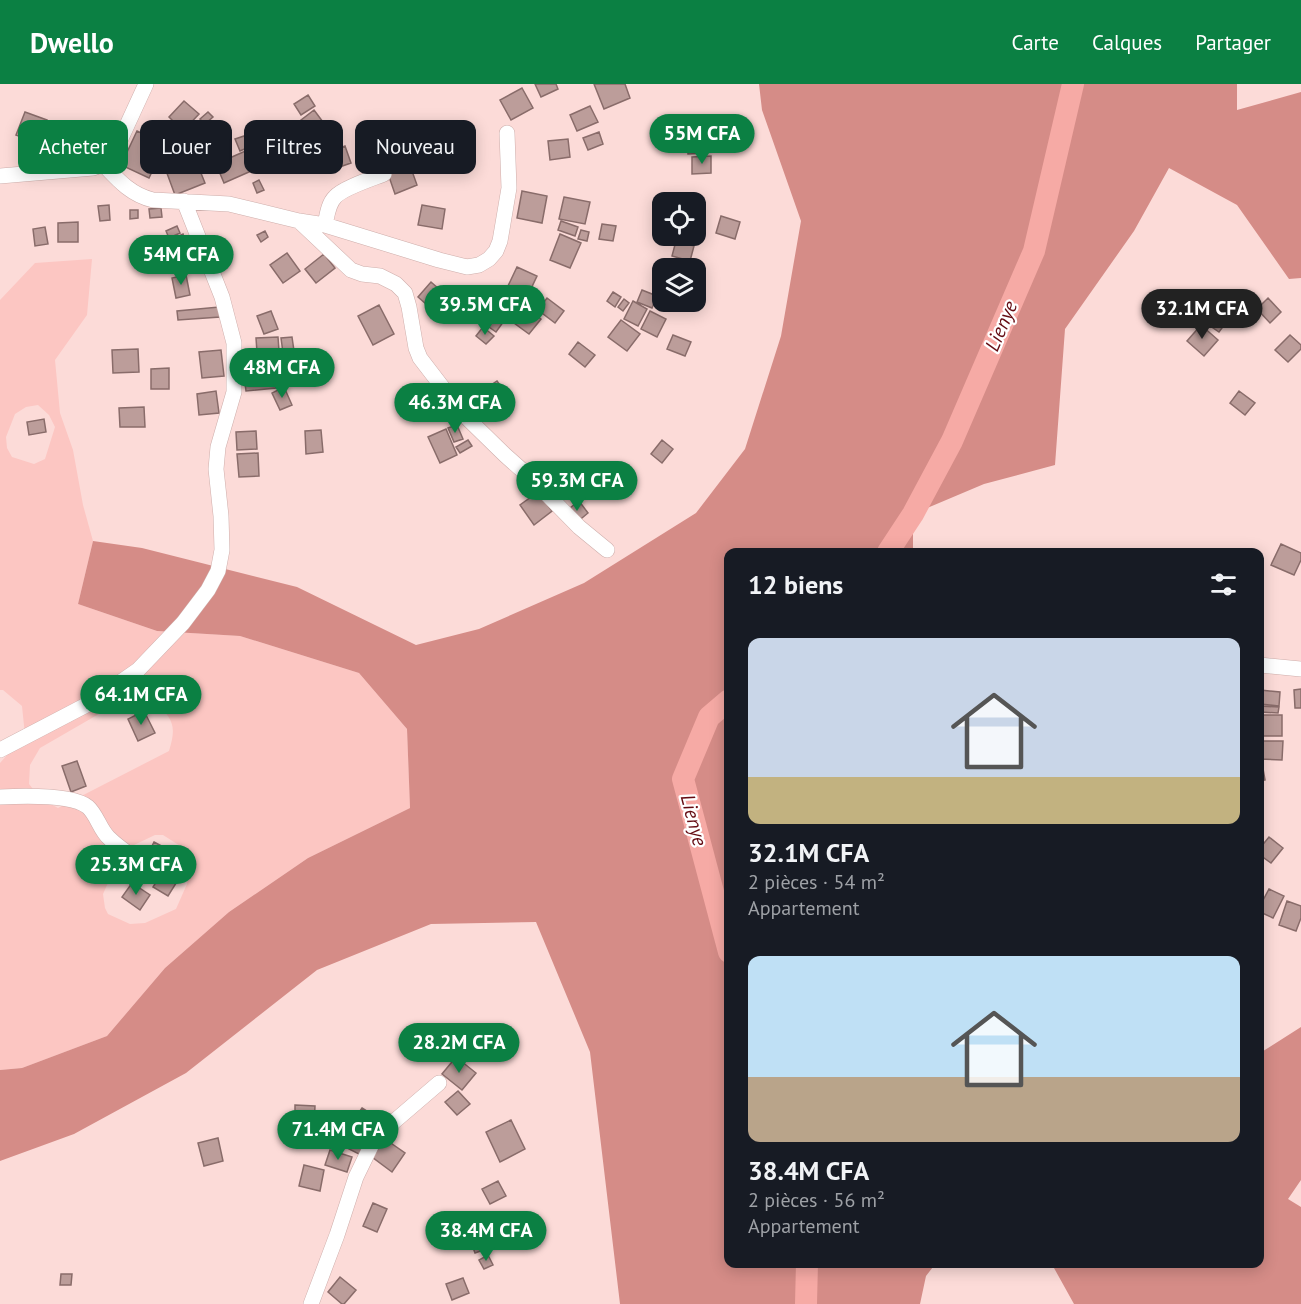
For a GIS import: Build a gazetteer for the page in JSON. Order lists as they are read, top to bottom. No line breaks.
{"water":["Lienye"],"page":{"header":"Dwello","nav":["Carte","Calques","Partager"],"price":["55M CFA","54M CFA","39.5M CFA","32.1M CFA","48M CFA","46.3M CFA","59.3M CFA","64.1M CFA","25.3M CFA","28.2M CFA","71.4M CFA","38.4M CFA"],"chip":["Acheter","Louer","Filtres","Nouveau"],"heading":"12 biens","list":[{"name":"32.1M CFA","note":"2 pièces · 54 m² · Appartement"},{"name":"38.4M CFA","note":"2 pièces · 56 m² · Appartement"}]}}
